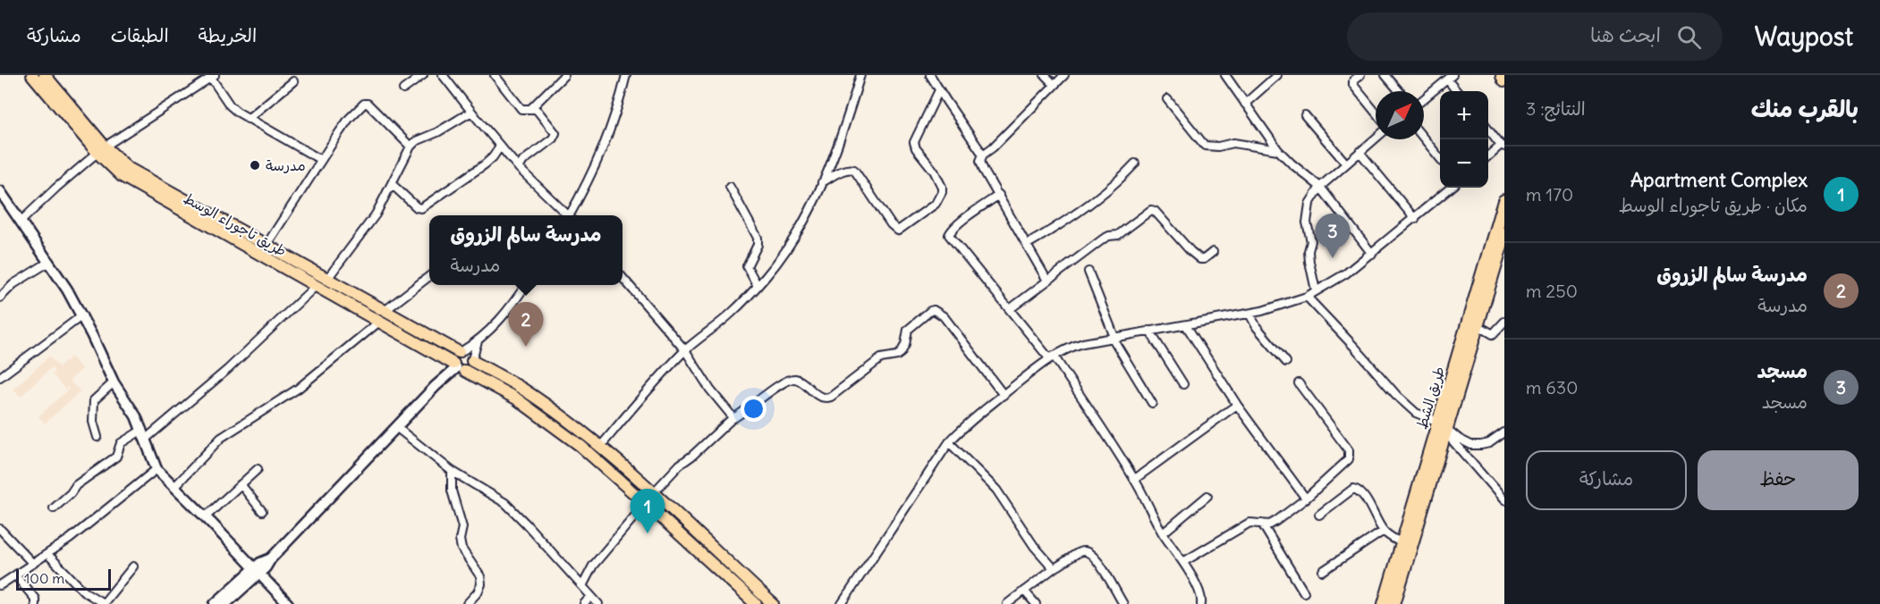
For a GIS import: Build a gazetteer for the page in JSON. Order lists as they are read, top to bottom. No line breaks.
{"streets":{"highway":["طريق الشط"],"main road":["طريق تاجوراء الوسط"]},"places":["مدرسة"],"scale_bar":"100 m","north":"top right","page":{"header":"Waypost","search":"ابحث هنا","nav":["الخريطة","الطبقات","مشاركة"],"heading":["بالقرب منك","النتائج: 3"],"map_buttons":["+","−"],"list":[{"mark":"1","name":"Apartment Complex","note":"مكان · طريق تاجوراء الوسط","value":"170 m"},{"mark":"2","name":"مدرسة سالم الزروق","note":"مدرسة","value":"250 m"},{"mark":"3","name":"مسجد","note":"مسجد","value":"630 m"}],"pins":["3","2","1"],"popup":["مدرسة سالم الزروق","مدرسة"],"buttons":["حفظ","مشاركة"],"scale":"100 m"}}
